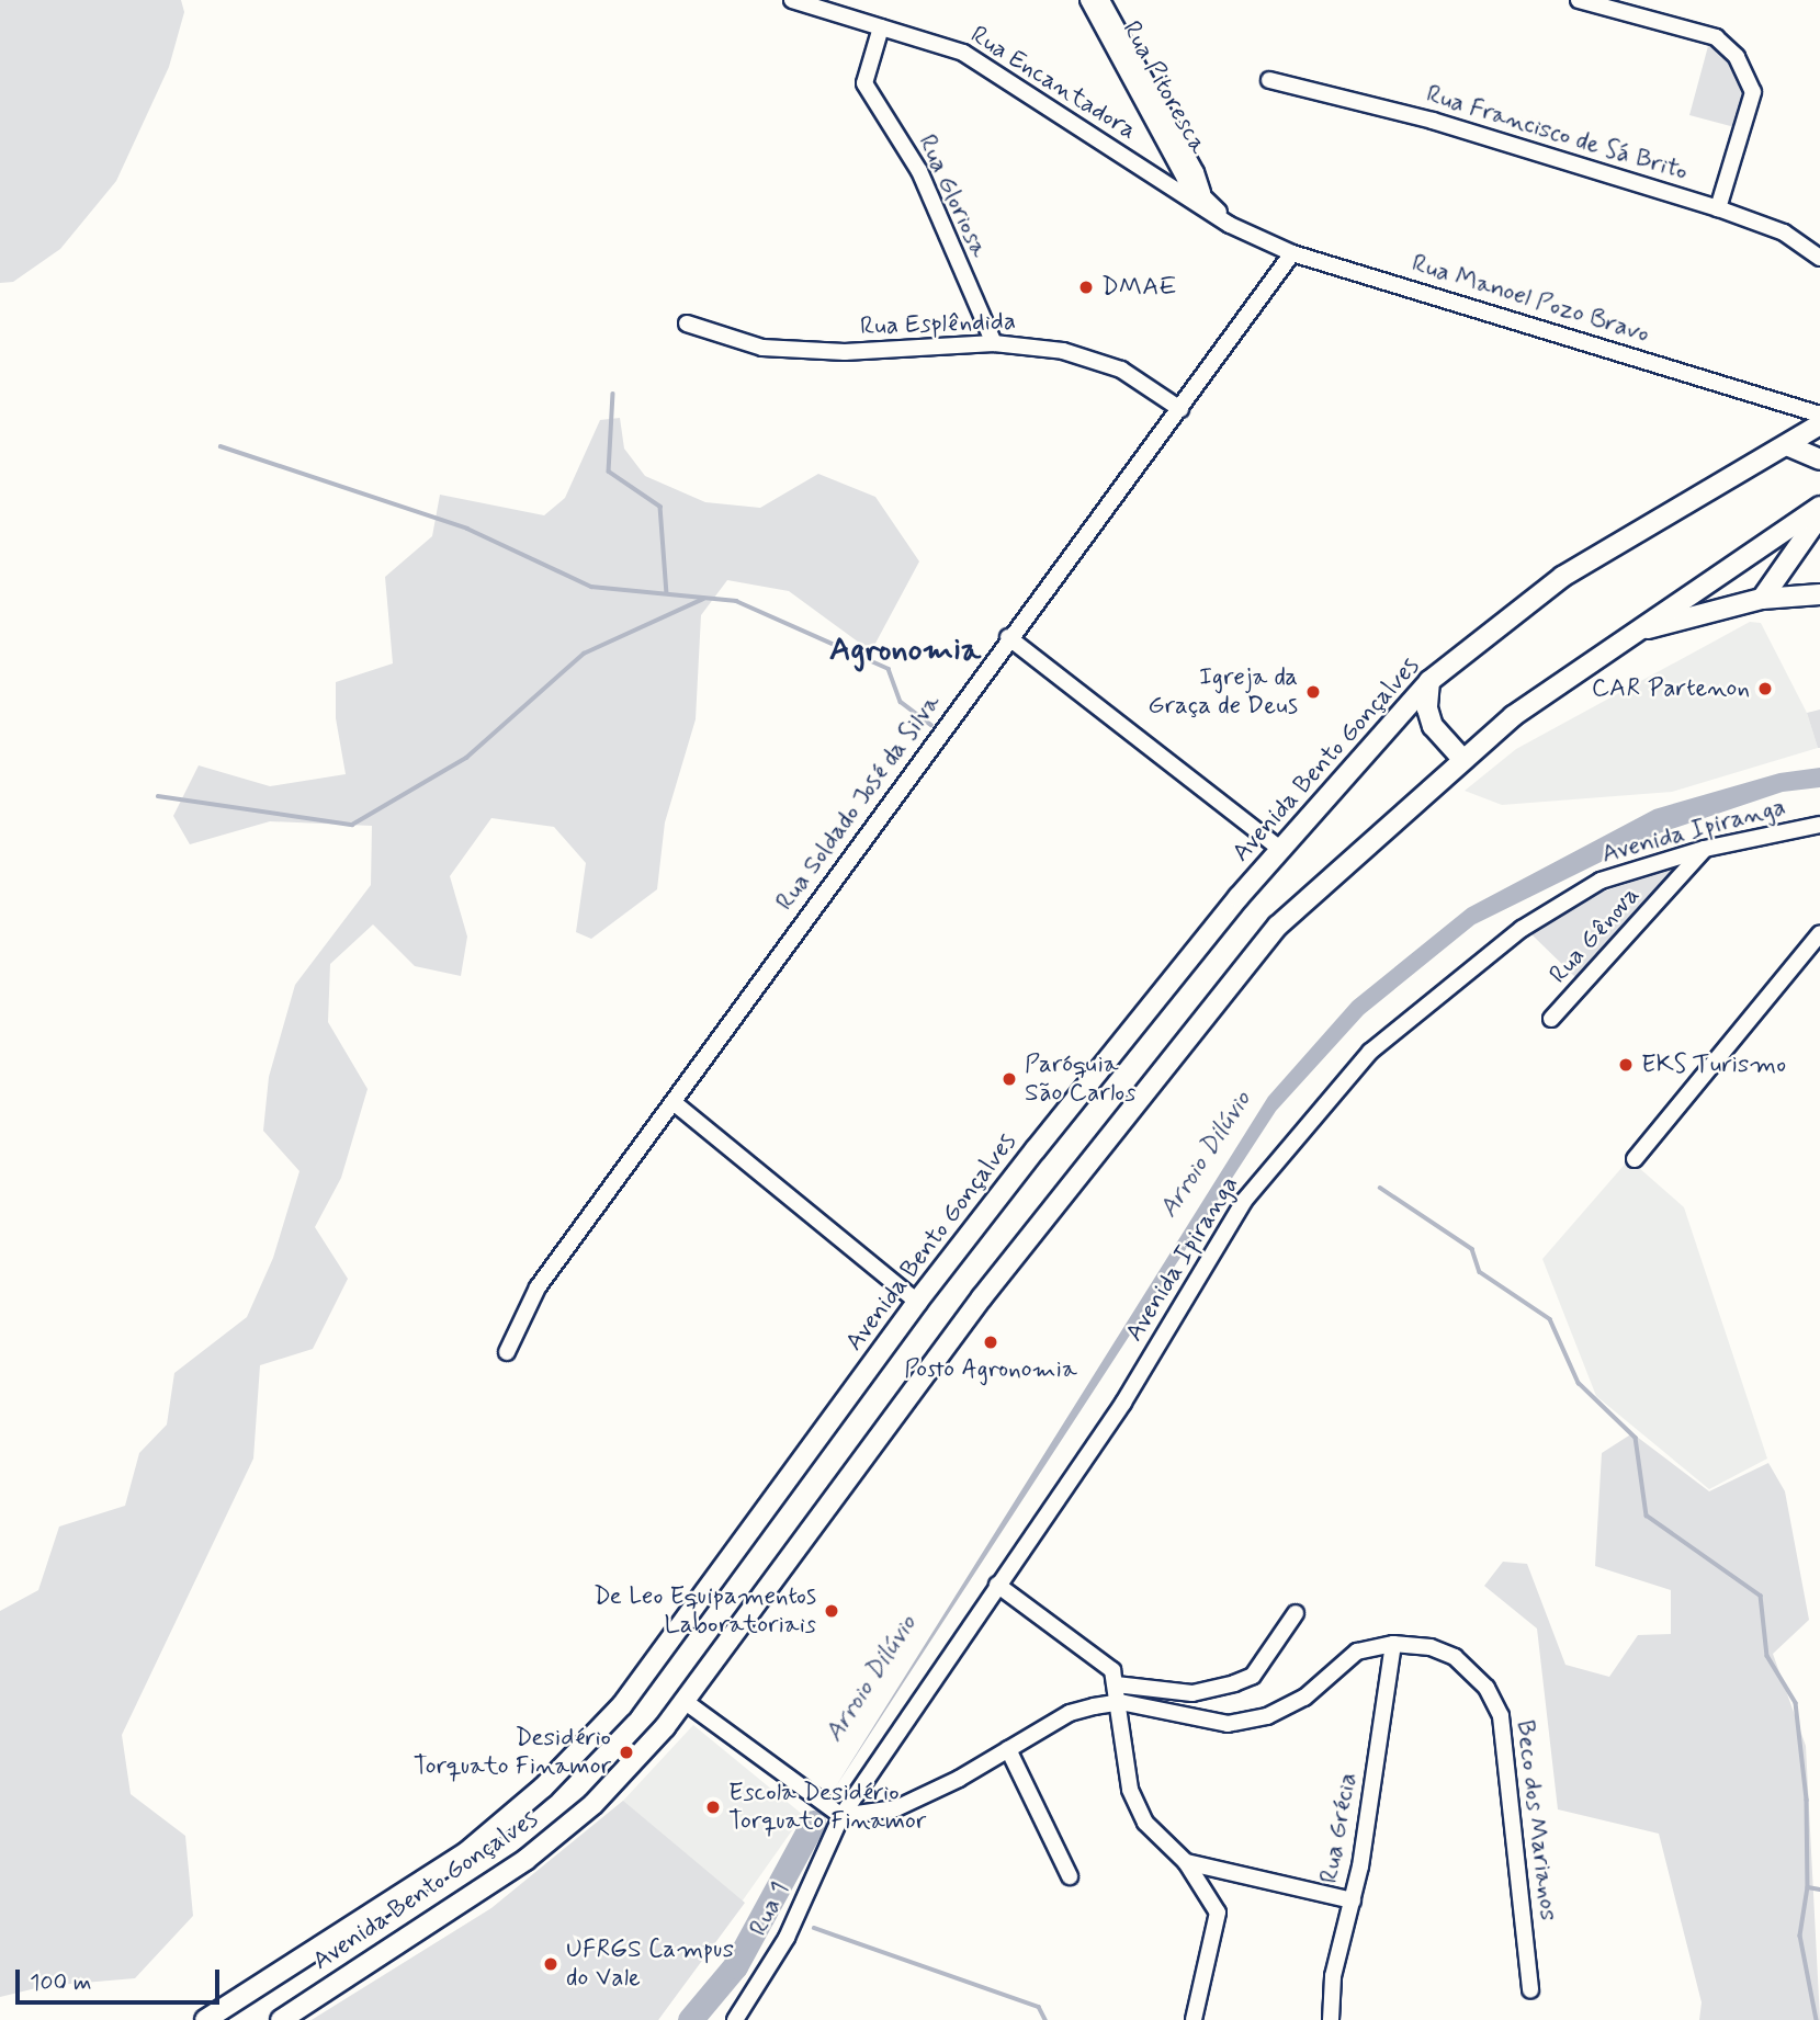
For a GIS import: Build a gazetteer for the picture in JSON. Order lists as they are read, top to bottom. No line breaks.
{"streets":{"main road":["Avenida Bento Gonçalves"],"street":["Rua Encantadora","Rua Pitoresca","Rua Francisco de Sá Brito","Rua Gloriosa","Rua Manoel Pozo Bravo","Rua Esplêndida","Rua Soldado José da Silva","Avenida Ipiranga","Rua Gênova","Beco dos Marianos","Rua Grécia","Rua 1"]},"crossings":[["Rua Encantadora","Rua Pitoresca"],["Rua Encantadora","Rua Gloriosa"],["Rua Encantadora","Rua Manoel Pozo Bravo"],["Rua Pitoresca","Rua Manoel Pozo Bravo"],["Rua Gloriosa","Rua Esplêndida"],["Rua Manoel Pozo Bravo","Rua Soldado José da Silva"],["Rua Esplêndida","Rua Soldado José da Silva"],["Avenida Ipiranga","Rua Gênova"],["Avenida Ipiranga","Beco dos Marianos"],["Avenida Ipiranga","Rua 1"],["Beco dos Marianos","Rua Grécia"],["Beco dos Marianos","Rua 1"]],"districts":["Agronomia"],"water":["Arroio Dilúvio"],"places":["DMAE","CAR Partenon","Igreja da Graça de Deus","EKS Turismo","Paróquia São Carlos","Posto Agronomia","De Leo Equipamentos Laboratoriais","Desidério Torquato Finamor","Escola Desidério Torquato Finamor","UFRGS Campus do Vale"],"scale_bar":"100 m"}
